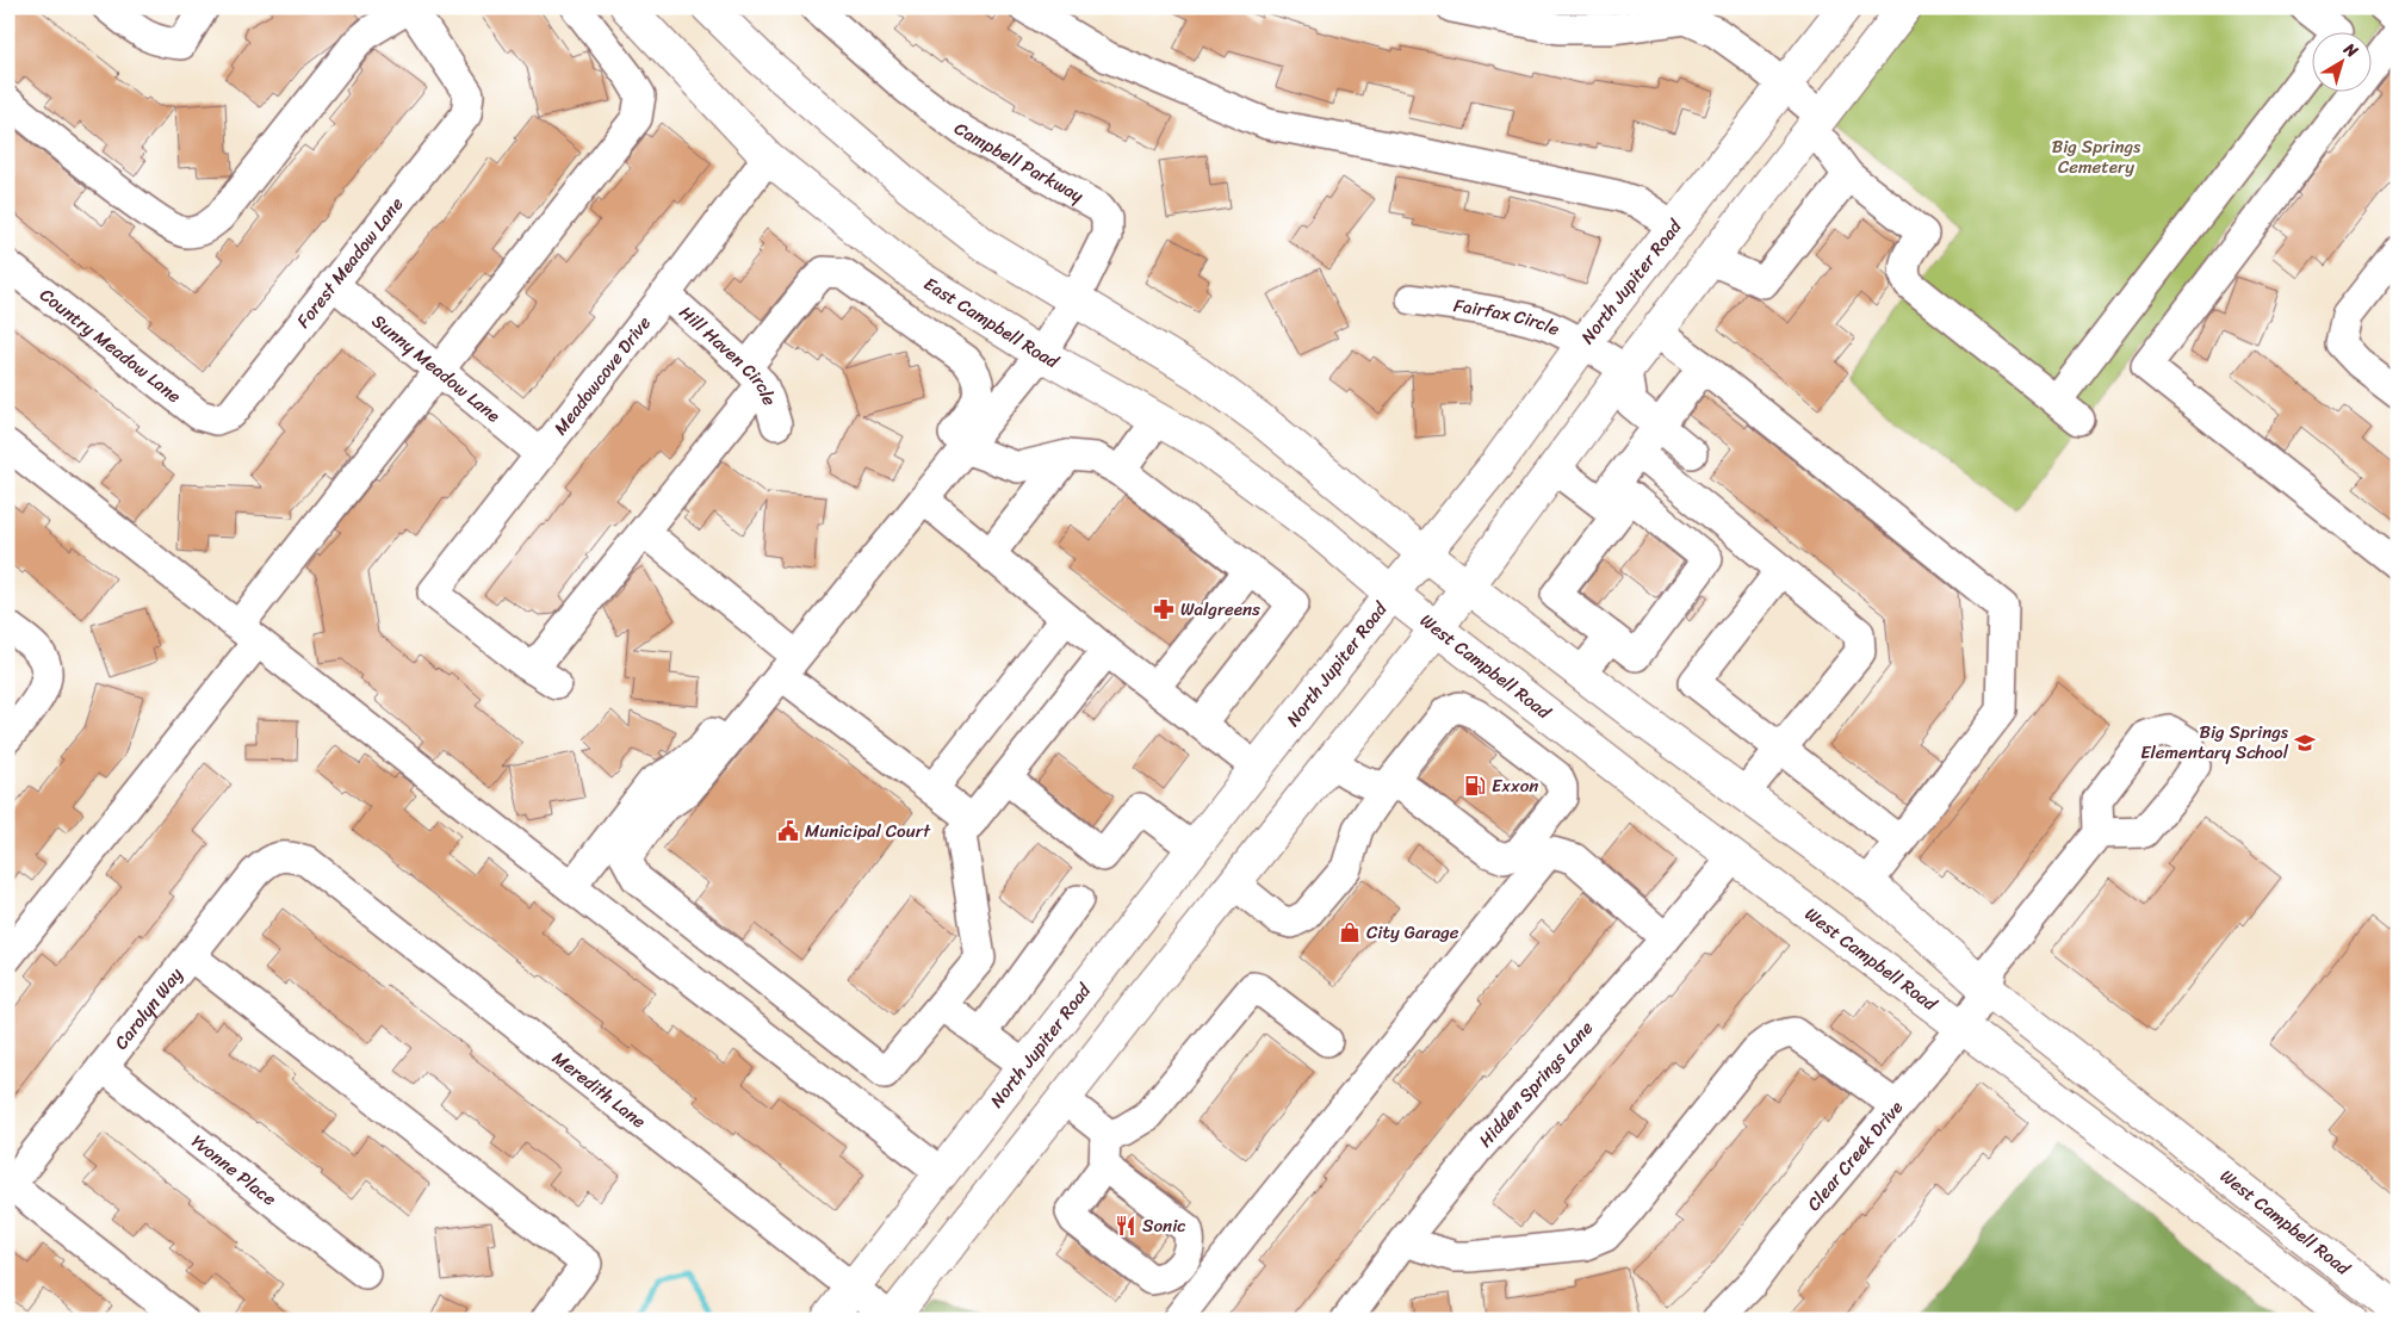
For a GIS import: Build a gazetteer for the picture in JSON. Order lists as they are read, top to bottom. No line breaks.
{"streets":{"main road":["North Jupiter Road","East Campbell Road","West Campbell Road"],"street":["Campbell Parkway","Forest Meadow Lane","Fairfax Circle","Country Meadow Lane","Hill Haven Circle","Sunny Meadow Lane","Meadowcove Drive","Carolyn Way","Hidden Springs Lane","Meredith Lane","Clear Creek Drive","Yvonne Place"]},"crossings":[["Campbell Parkway","East Campbell Road"],["Forest Meadow Lane","Country Meadow Lane"],["Forest Meadow Lane","Sunny Meadow Lane"],["North Jupiter Road","Fairfax Circle"],["North Jupiter Road","East Campbell Road"],["North Jupiter Road","West Campbell Road"],["North Jupiter Road","Meredith Lane"],["East Campbell Road","Meadowcove Drive"],["East Campbell Road","West Campbell Road"],["Hill Haven Circle","Meadowcove Drive"],["Sunny Meadow Lane","Meadowcove Drive"],["West Campbell Road","Hidden Springs Lane"],["West Campbell Road","Clear Creek Drive"],["Carolyn Way","Meredith Lane"],["Carolyn Way","Yvonne Place"]],"parks":["Big Springs Cemetery"],"places":{"pharmacy":["Walgreens"],"school or university":["Big Springs Elementary School"],"fuel station":["Exxon"],"public building":["Municipal Court"],"shop":["City Garage"],"restaurant":["Sonic"]},"north":"top right"}
